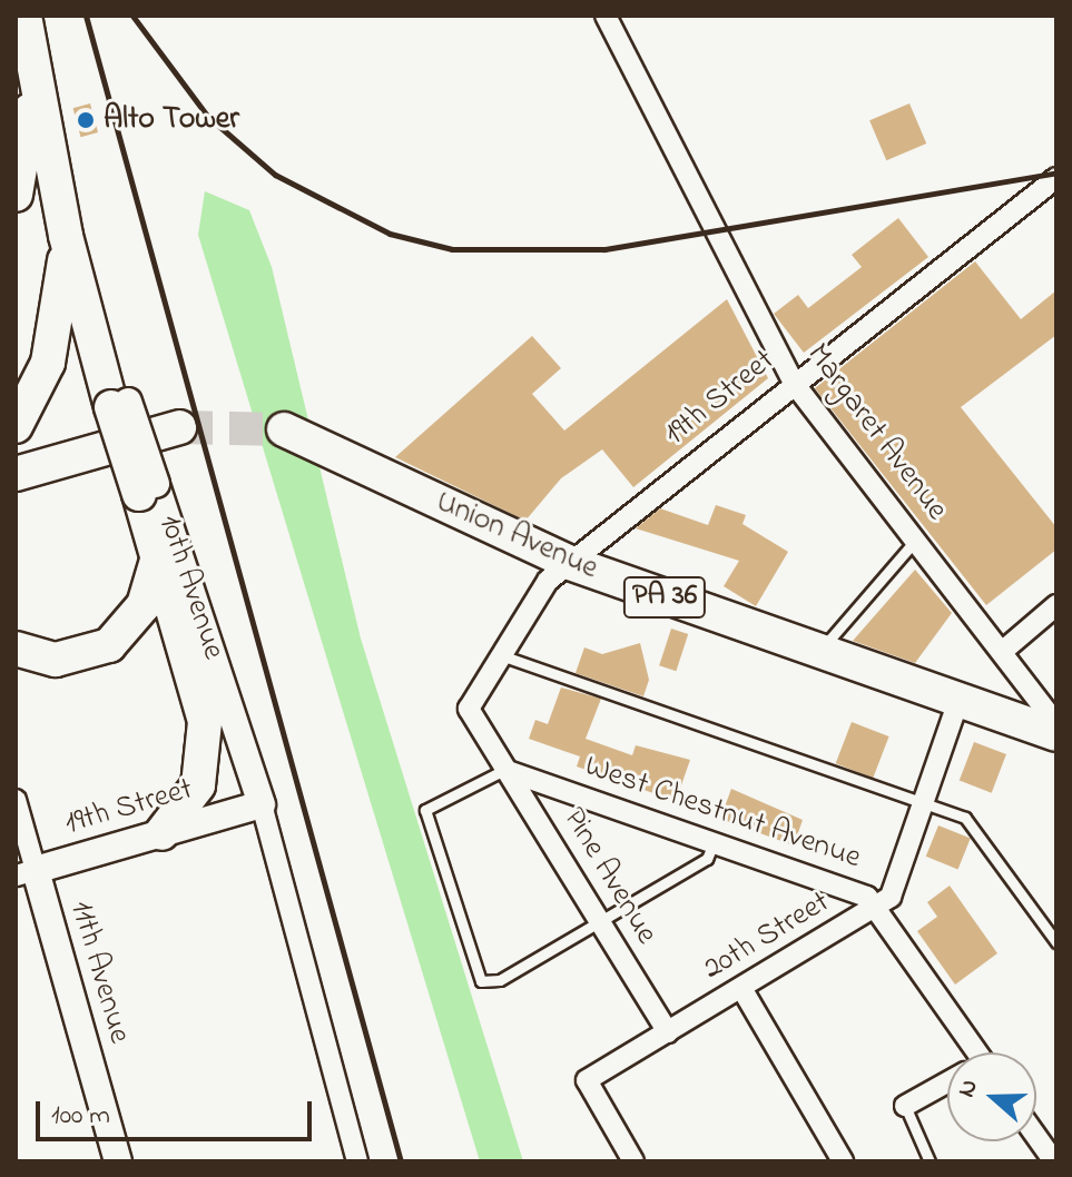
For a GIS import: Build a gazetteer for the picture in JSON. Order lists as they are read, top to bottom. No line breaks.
{"streets":{"main road":["Union Avenue","PA 36"],"street":["19th Street","Margaret Avenue","10th Avenue","West Chestnut Avenue","Pine Avenue","20th Street","11th Avenue"]},"crossings":[["19th Street","Margaret Avenue"],["19th Street","Union Avenue"],["19th Street","10th Avenue"],["19th Street","Pine Avenue"],["19th Street","11th Avenue"],["Union Avenue","20th Street"],["West Chestnut Avenue","Pine Avenue"],["West Chestnut Avenue","20th Street"],["Pine Avenue","20th Street"]],"places":["Alto Tower"],"scale_bar":"100 m","north":"left"}
